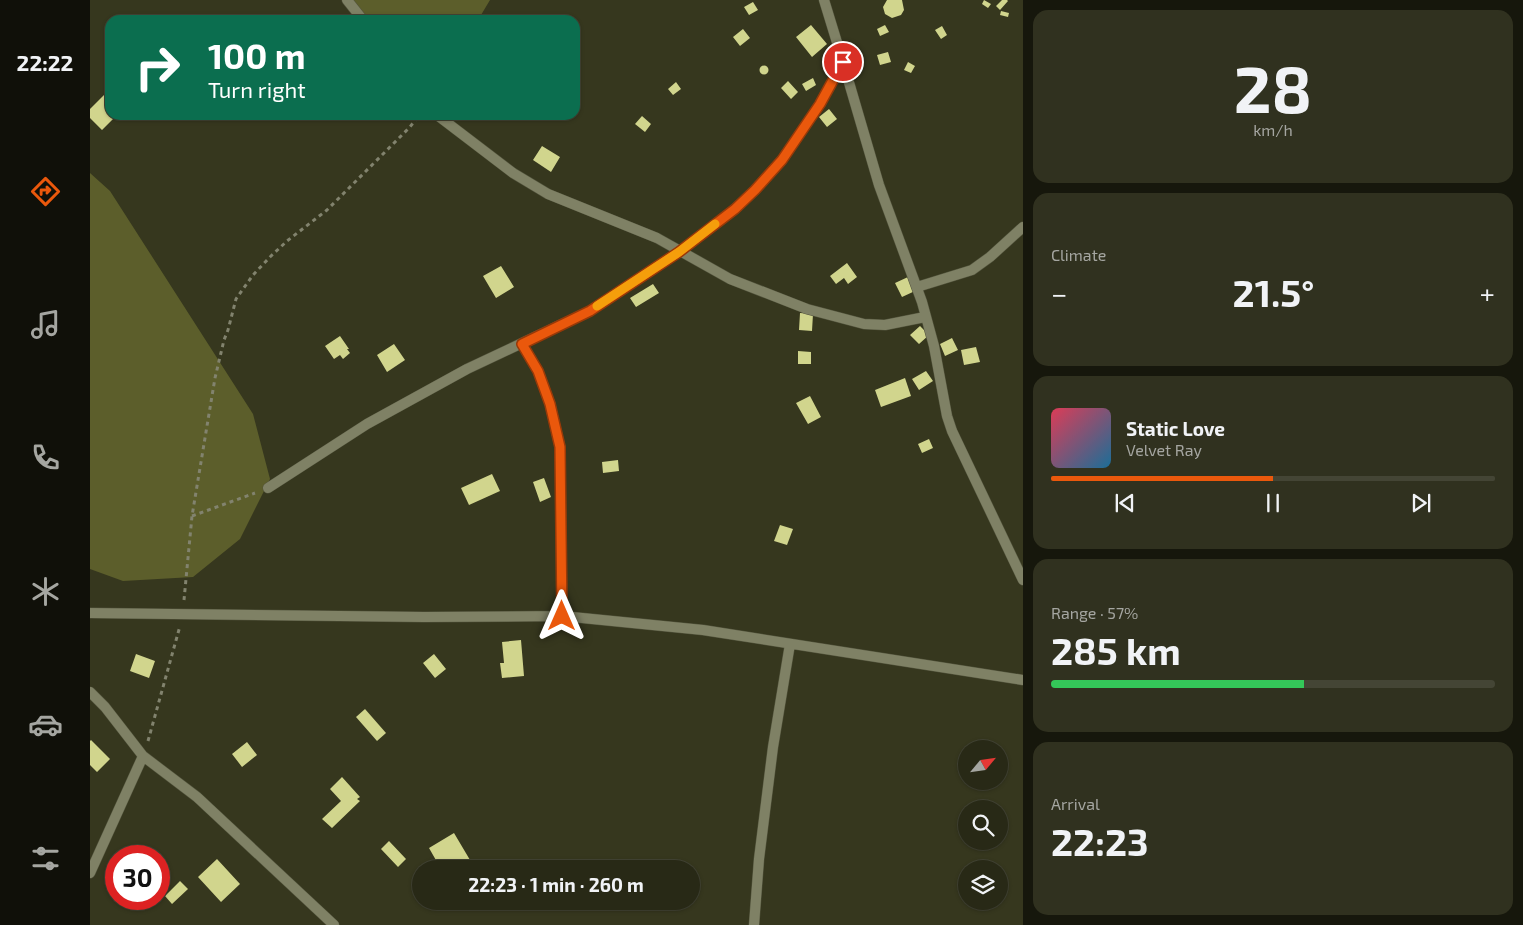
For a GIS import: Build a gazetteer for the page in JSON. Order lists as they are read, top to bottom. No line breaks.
{"north":"top right","page":{"tabs":"22:22","tile":[["28","km/h"],"Climate",["Range · 57%","285 km"],["Arrival","22:23"]],"turn":["100 m","Turn right"],"heat":["−","21.5°","+"],"song":["Static Love","Velvet Ray"],"limit":"30","trip":"22:23 · 1 min · 260 m"}}
